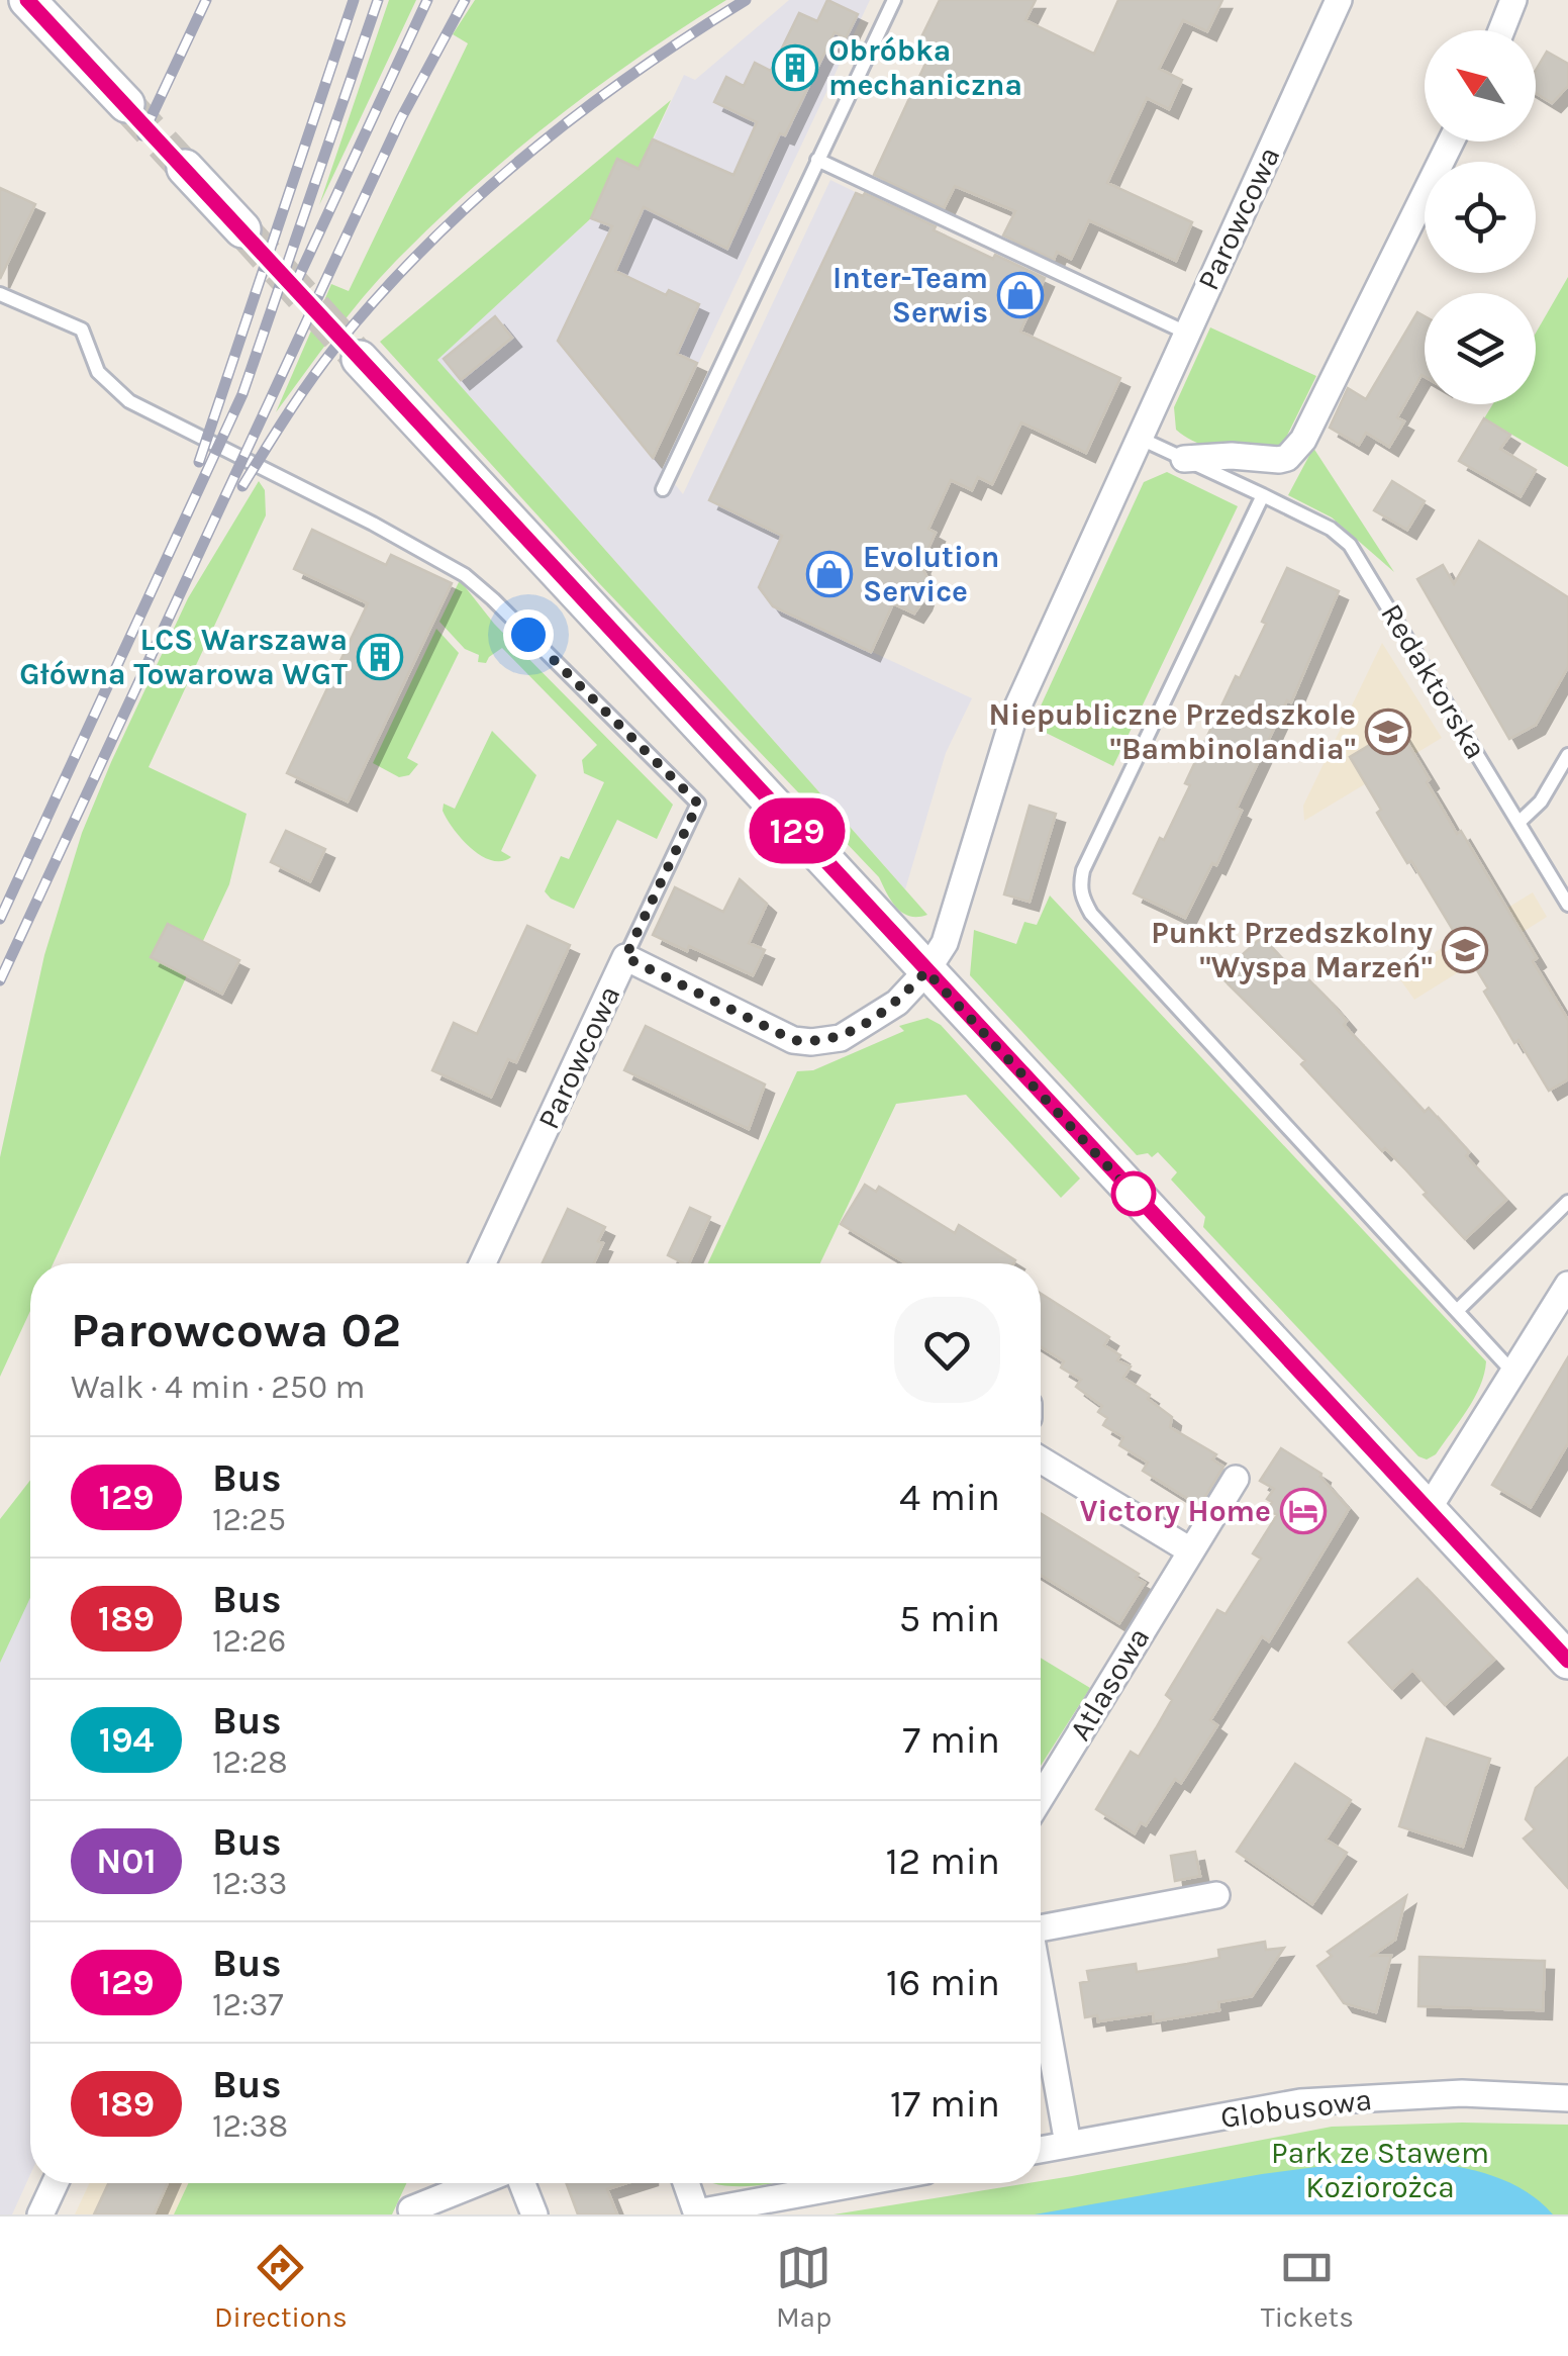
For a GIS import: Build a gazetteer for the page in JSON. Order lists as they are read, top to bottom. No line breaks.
{"streets":{"street":["Parowcowa","Atlasowa","Globusowa"],"lane":["Redaktorska"]},"parks":["Park ze Stawem Koziorożca"],"places":{"building":["Obróbka mechaniczna","LCS Warszawa Główna Towarowa WGT"],"shop":["Inter-Team Serwis","Evolution Service"],"school or university":["Niepubliczne Przedszkole \"Bambinolandia\"","Punkt Przedszkolny \"Wyspa Marzeń\""],"hotel":["Victory Home"]},"lines":["bus line 129"],"north":"top left","page":{"on_map":"129","heading":["Parowcowa 02","Walk · 4 min · 250 m"],"list":[{"mark":"129","name":"Bus","note":"12:25","value":"4 min"},{"mark":"189","name":"Bus","note":"12:26","value":"5 min"},{"mark":"194","name":"Bus","note":"12:28","value":"7 min"},{"mark":"N01","name":"Bus","note":"12:33","value":"12 min"},{"mark":"129","name":"Bus","note":"12:37","value":"16 min"},{"mark":"189","name":"Bus","note":"12:38","value":"17 min"}],"tabs":["Directions","Map","Tickets"]}}
